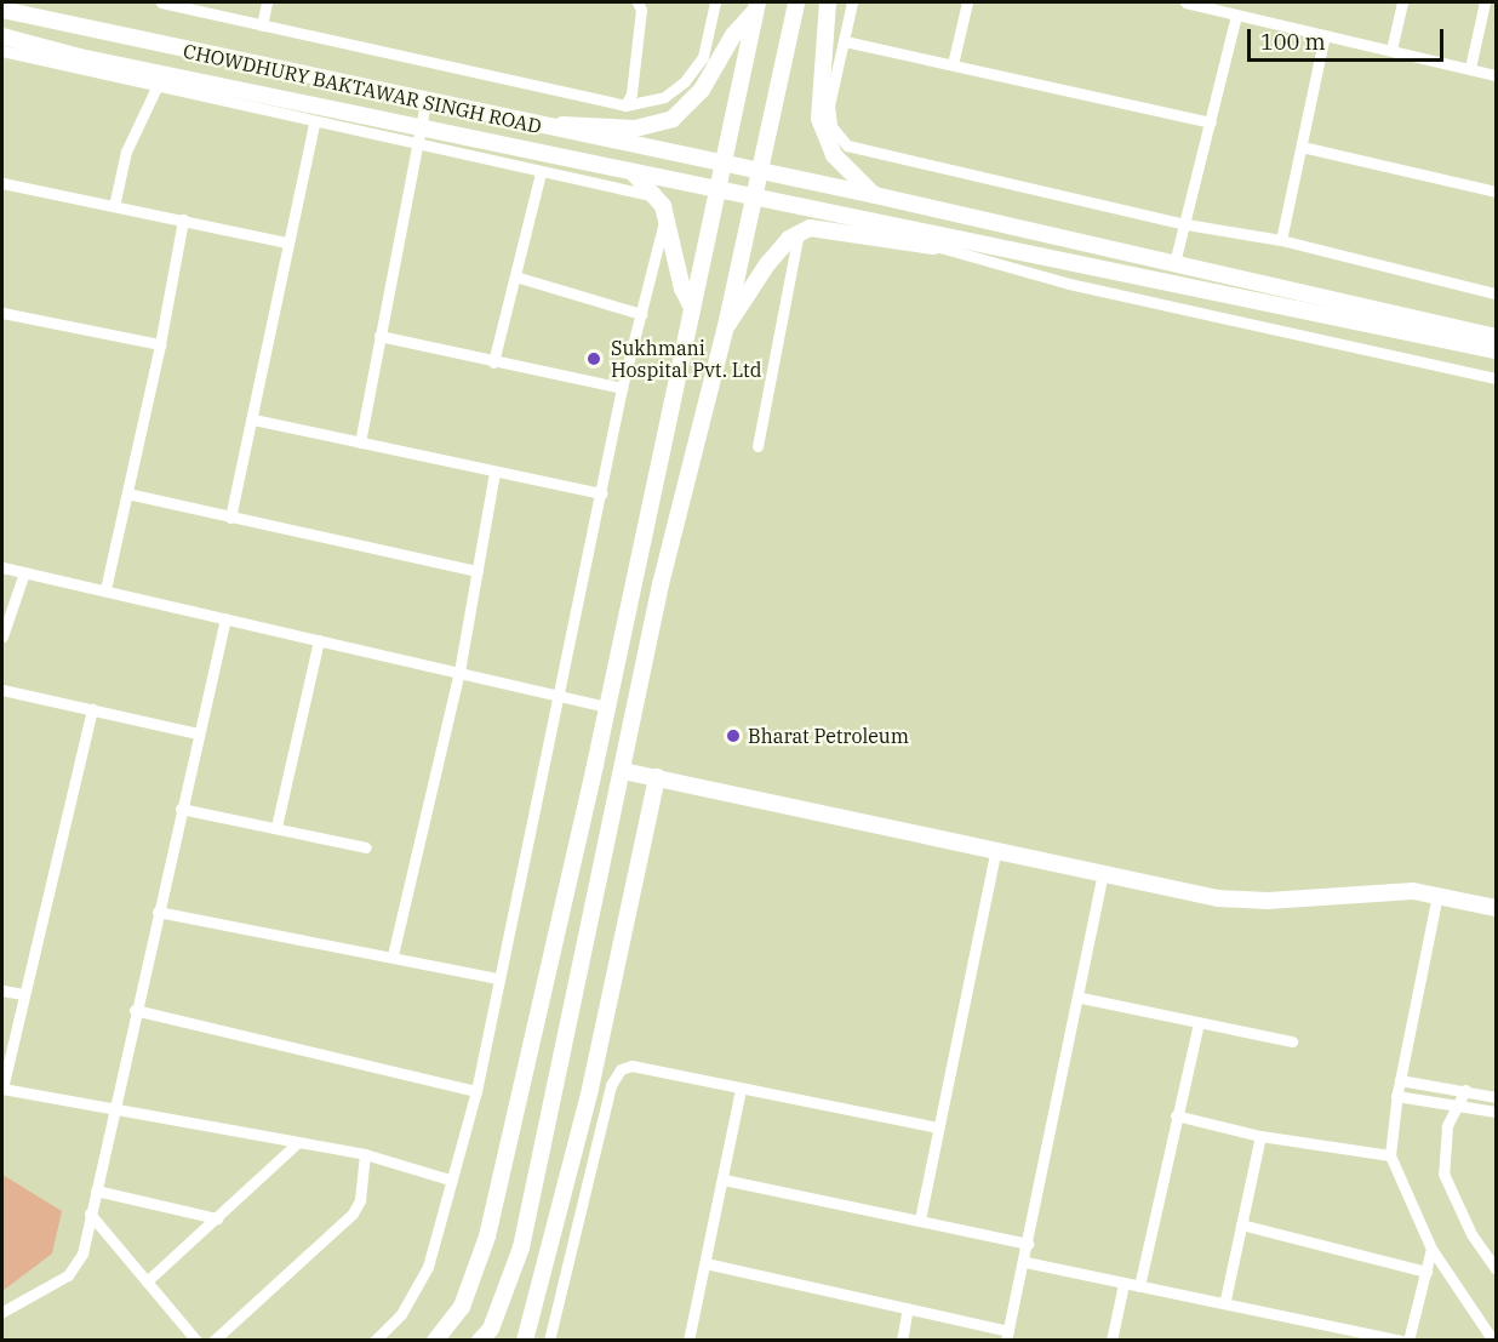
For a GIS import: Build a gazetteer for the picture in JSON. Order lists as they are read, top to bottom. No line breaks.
{"streets":{"main road":["CHOWDHURY BAKTAWAR SINGH ROAD"]},"places":["Sukhmani Hospital Pvt. Ltd","Bharat Petroleum"],"scale_bar":"100 m"}
